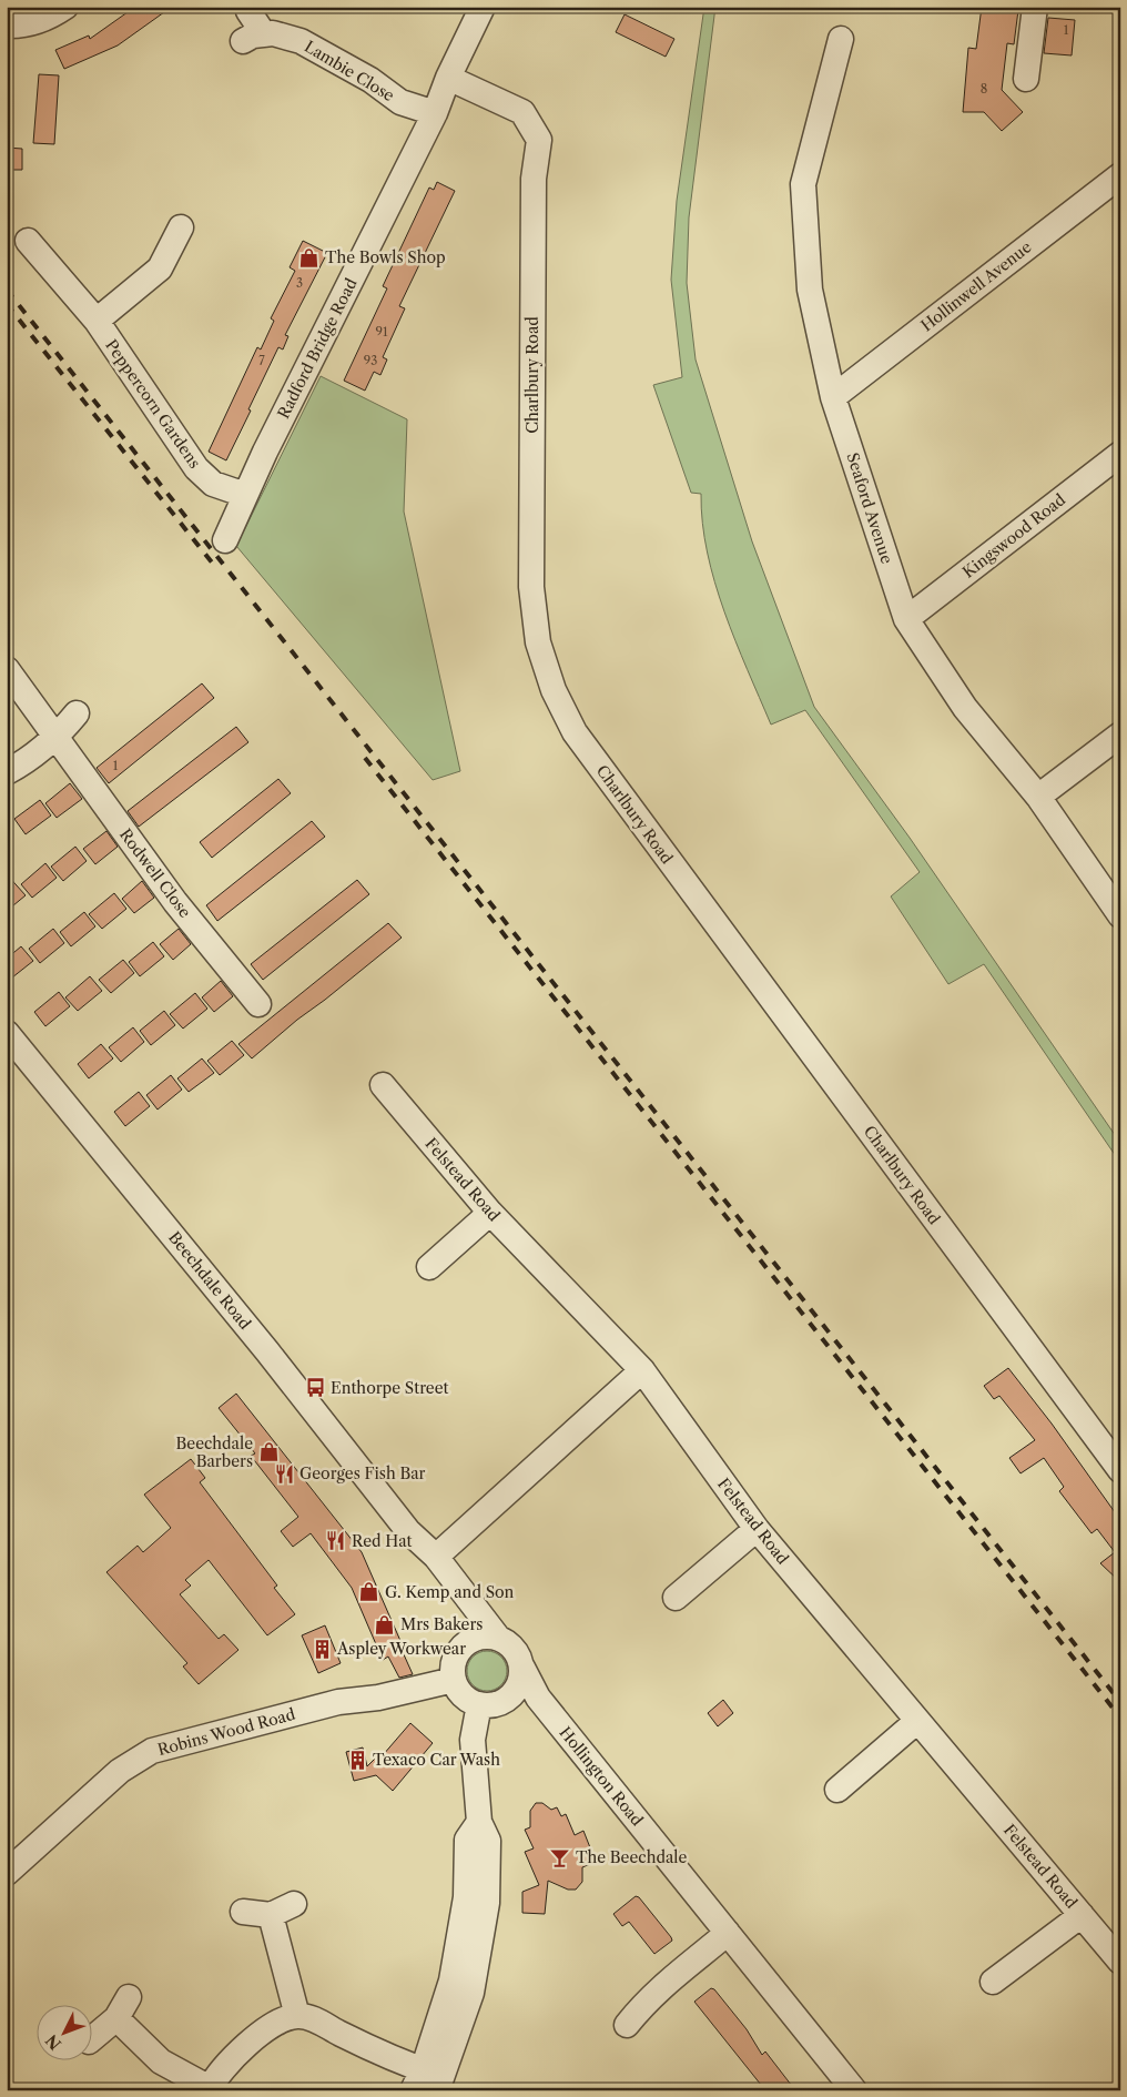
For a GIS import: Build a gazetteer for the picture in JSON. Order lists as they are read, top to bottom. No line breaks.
{"streets":{"street":["Lambie Close","Hollinwell Avenue","Radford Bridge Road","Charlbury Road","Peppercorn Gardens","Seaford Avenue","Kingswood Road","Rodwell Close","Felstead Road","Beechdale Road","Robins Wood Road","Hollington Road"]},"crossings":[["Lambie Close","Radford Bridge Road"],["Hollinwell Avenue","Seaford Avenue"],["Radford Bridge Road","Charlbury Road"],["Radford Bridge Road","Peppercorn Gardens"],["Seaford Avenue","Kingswood Road"],["Beechdale Road","Robins Wood Road"],["Beechdale Road","Hollington Road"],["Robins Wood Road","Hollington Road"]],"places":{"shop":["The Bowls Shop","Beechdale Barbers","G. Kemp and Son","Mrs Bakers"],"bus stop":["Enthorpe Street"],"restaurant":["Georges Fish Bar","Red Hat"],"building":["Aspley Workwear","Texaco Car Wash"],"bar":["The Beechdale"]},"house_numbers":["1","8","3","91","7","93","1"],"north":"bottom left"}
